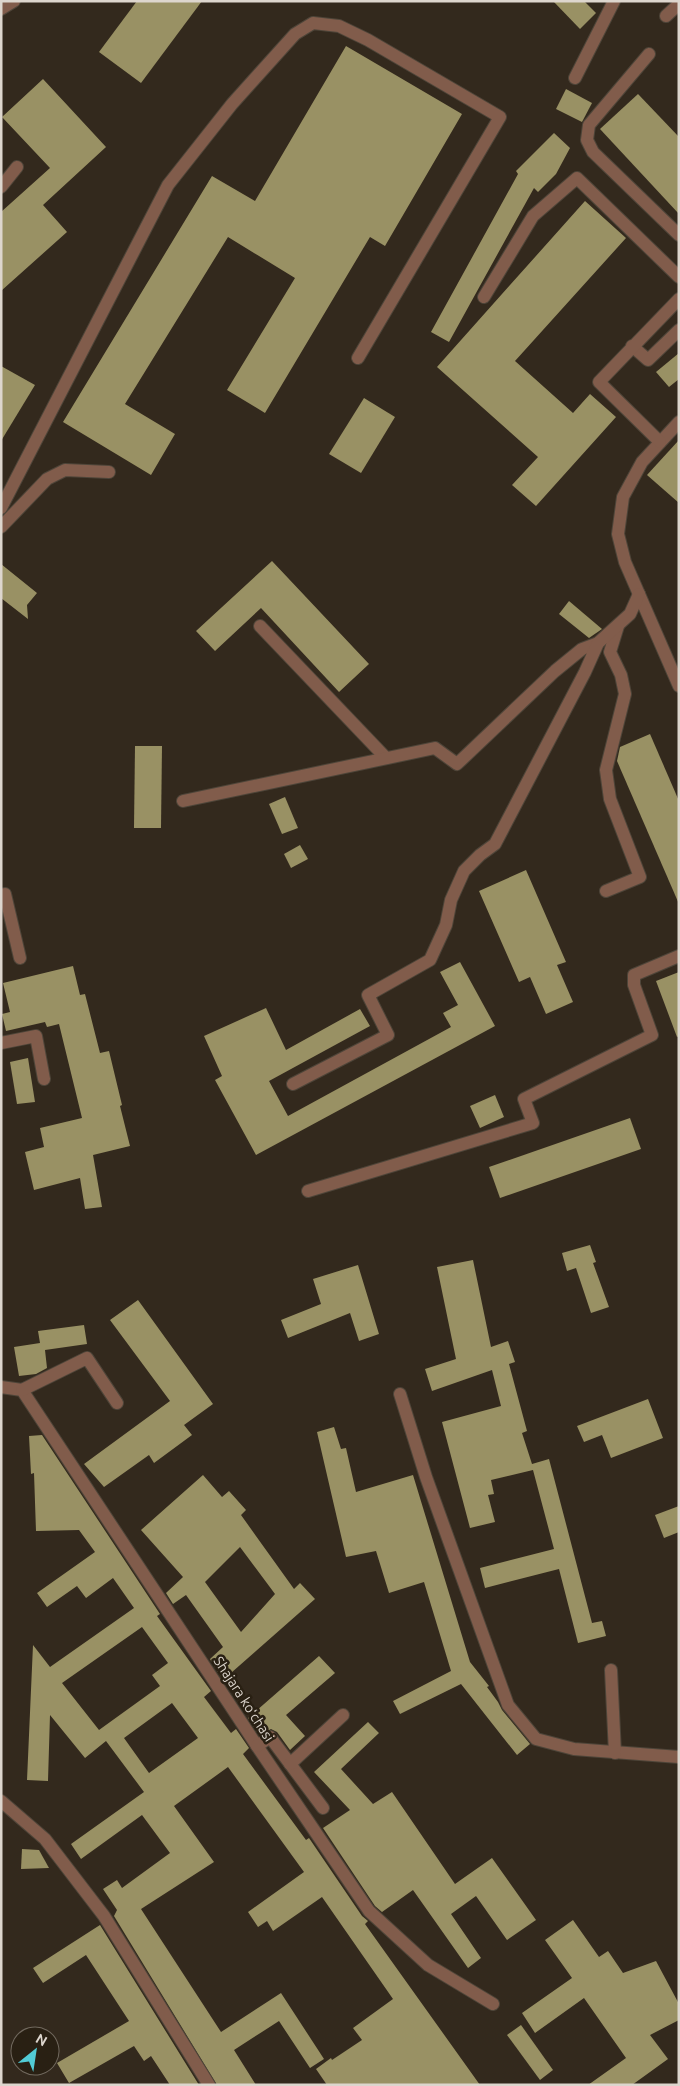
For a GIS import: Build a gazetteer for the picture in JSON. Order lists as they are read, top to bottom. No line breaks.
{"streets":{"street":["Shajara koʻchasi"]},"north":"top right"}
